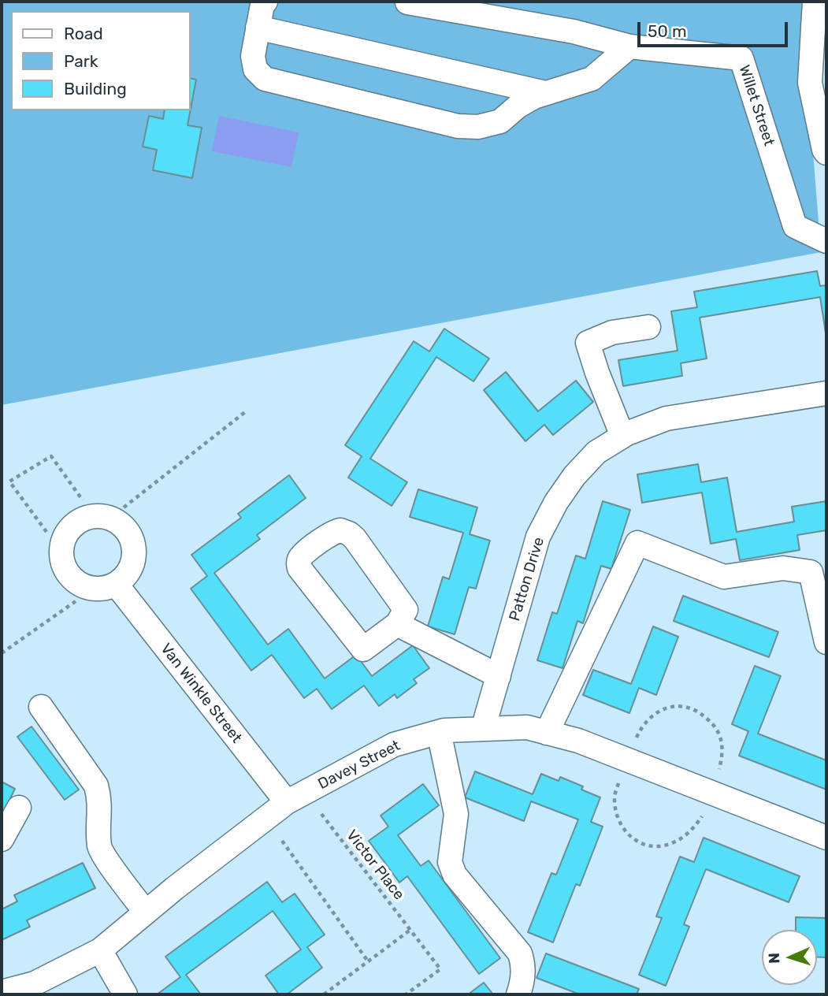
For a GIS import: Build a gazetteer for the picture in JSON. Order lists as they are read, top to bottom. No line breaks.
{"streets":{"street":["Willet Street","Patton Drive","Van Winkle Street","Davey Street"],"path":["Victor Place"]},"crossings":[["Patton Drive","Davey Street"],["Van Winkle Street","Davey Street"]],"legend":["Road","Park","Building"],"scale_bar":"50 m","north":"left"}
